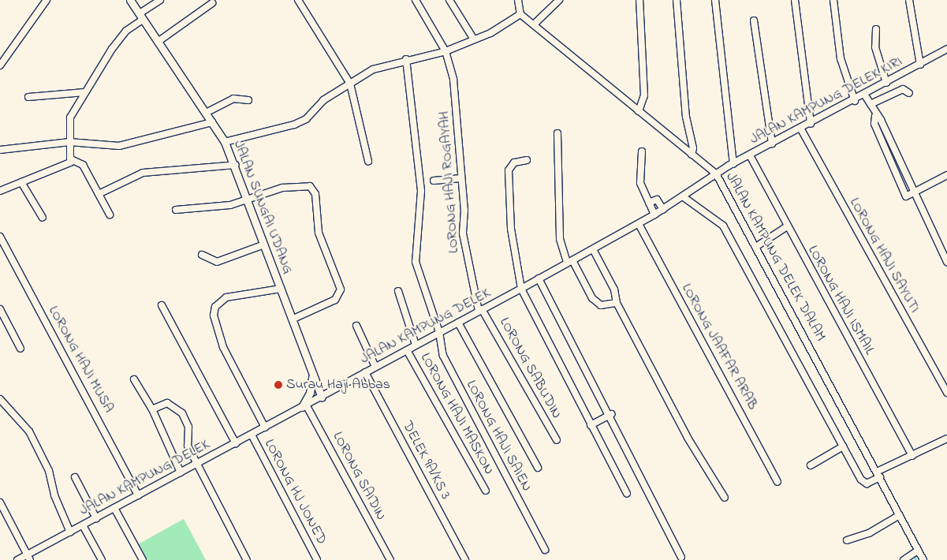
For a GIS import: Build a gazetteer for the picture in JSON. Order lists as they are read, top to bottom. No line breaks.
{"streets":{"street":["JALAN KAMPUNG DELEK KIRI","LORONG HAJI ROGAYAH","JALAN SUNGAI UDANG","LORONG HAJI SAYUTI","JALAN KAMPUNG DELEK DALAM","LORONG HAJI ISMAIL","JALAN KAMPUNG DELEK","LORONG JAAFAR ARAB","LORONG HAJI MUSA","LORONG SABUDIN","LORONG HAJI MASKON","LORONG HAJI SAIEN","DELEK 9A/KS 3","LORONG SAIDIN","LORONG HJ JONED"]},"crossings":[["JALAN KAMPUNG DELEK KIRI","LORONG HAJI SAYUTI"],["JALAN KAMPUNG DELEK KIRI","JALAN KAMPUNG DELEK DALAM"],["JALAN KAMPUNG DELEK KIRI","LORONG HAJI ISMAIL"],["JALAN KAMPUNG DELEK KIRI","JALAN KAMPUNG DELEK"],["LORONG HAJI ROGAYAH","JALAN KAMPUNG DELEK"],["LORONG HAJI ROGAYAH","LORONG SABUDIN"],["JALAN SUNGAI UDANG","JALAN KAMPUNG DELEK"],["JALAN KAMPUNG DELEK DALAM","JALAN KAMPUNG DELEK"],["JALAN KAMPUNG DELEK","LORONG JAAFAR ARAB"],["JALAN KAMPUNG DELEK","LORONG HAJI MUSA"],["JALAN KAMPUNG DELEK","LORONG SABUDIN"],["JALAN KAMPUNG DELEK","LORONG HAJI MASKON"],["JALAN KAMPUNG DELEK","LORONG HAJI SAIEN"],["JALAN KAMPUNG DELEK","DELEK 9A/KS 3"],["JALAN KAMPUNG DELEK","LORONG SAIDIN"],["JALAN KAMPUNG DELEK","LORONG HJ JONED"]],"places":["Surau Haji Abbas"]}
